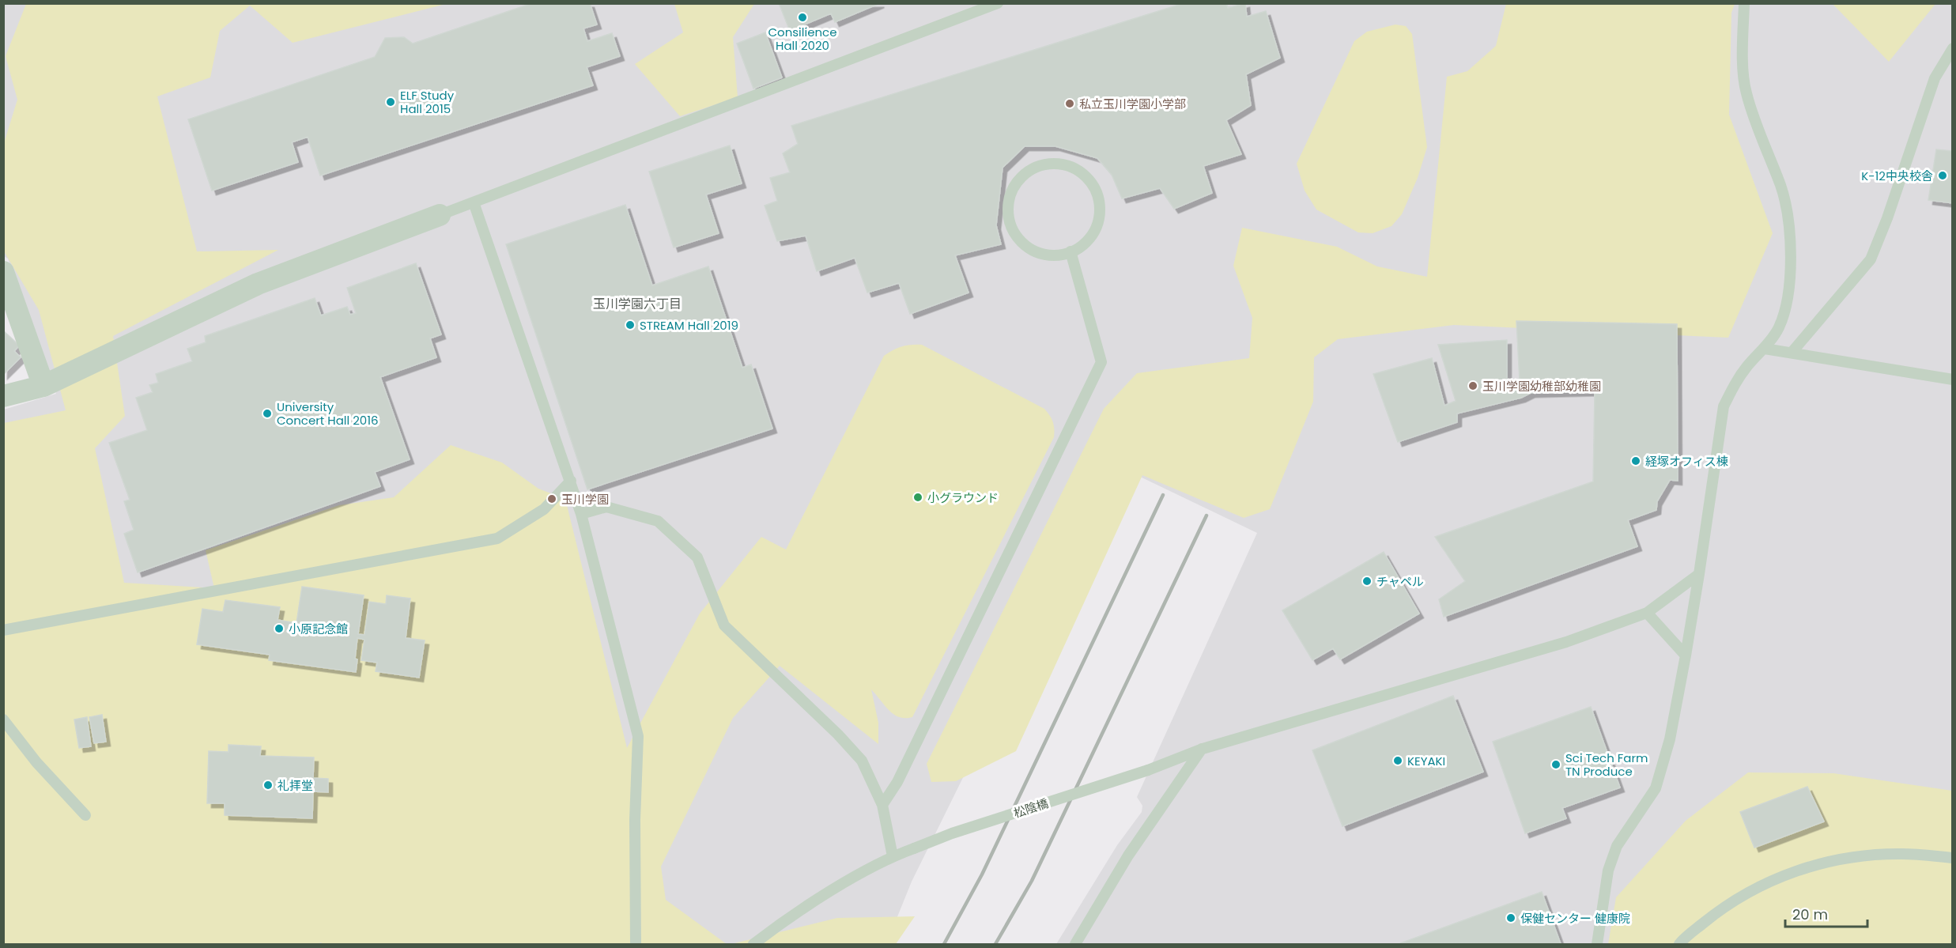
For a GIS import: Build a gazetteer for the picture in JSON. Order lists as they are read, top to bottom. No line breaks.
{"streets":{"lane":["松陰橋"]},"districts":["玉川学園六丁目"],"places":["Consilience Hall 2020","ELF Study Hall 2015","私立玉川学園小学部","K-12中央校舎","STREAM Hall 2019","玉川学園幼稚部幼稚園","University Concert Hall 2016","経塚オフィス棟","小グラウンド","玉川学園","チャペル","小原記念館","KEYAKI","Sci Tech Farm TN Produce","礼拝堂","保健センター 健康院"],"scale_bar":"20 m"}
